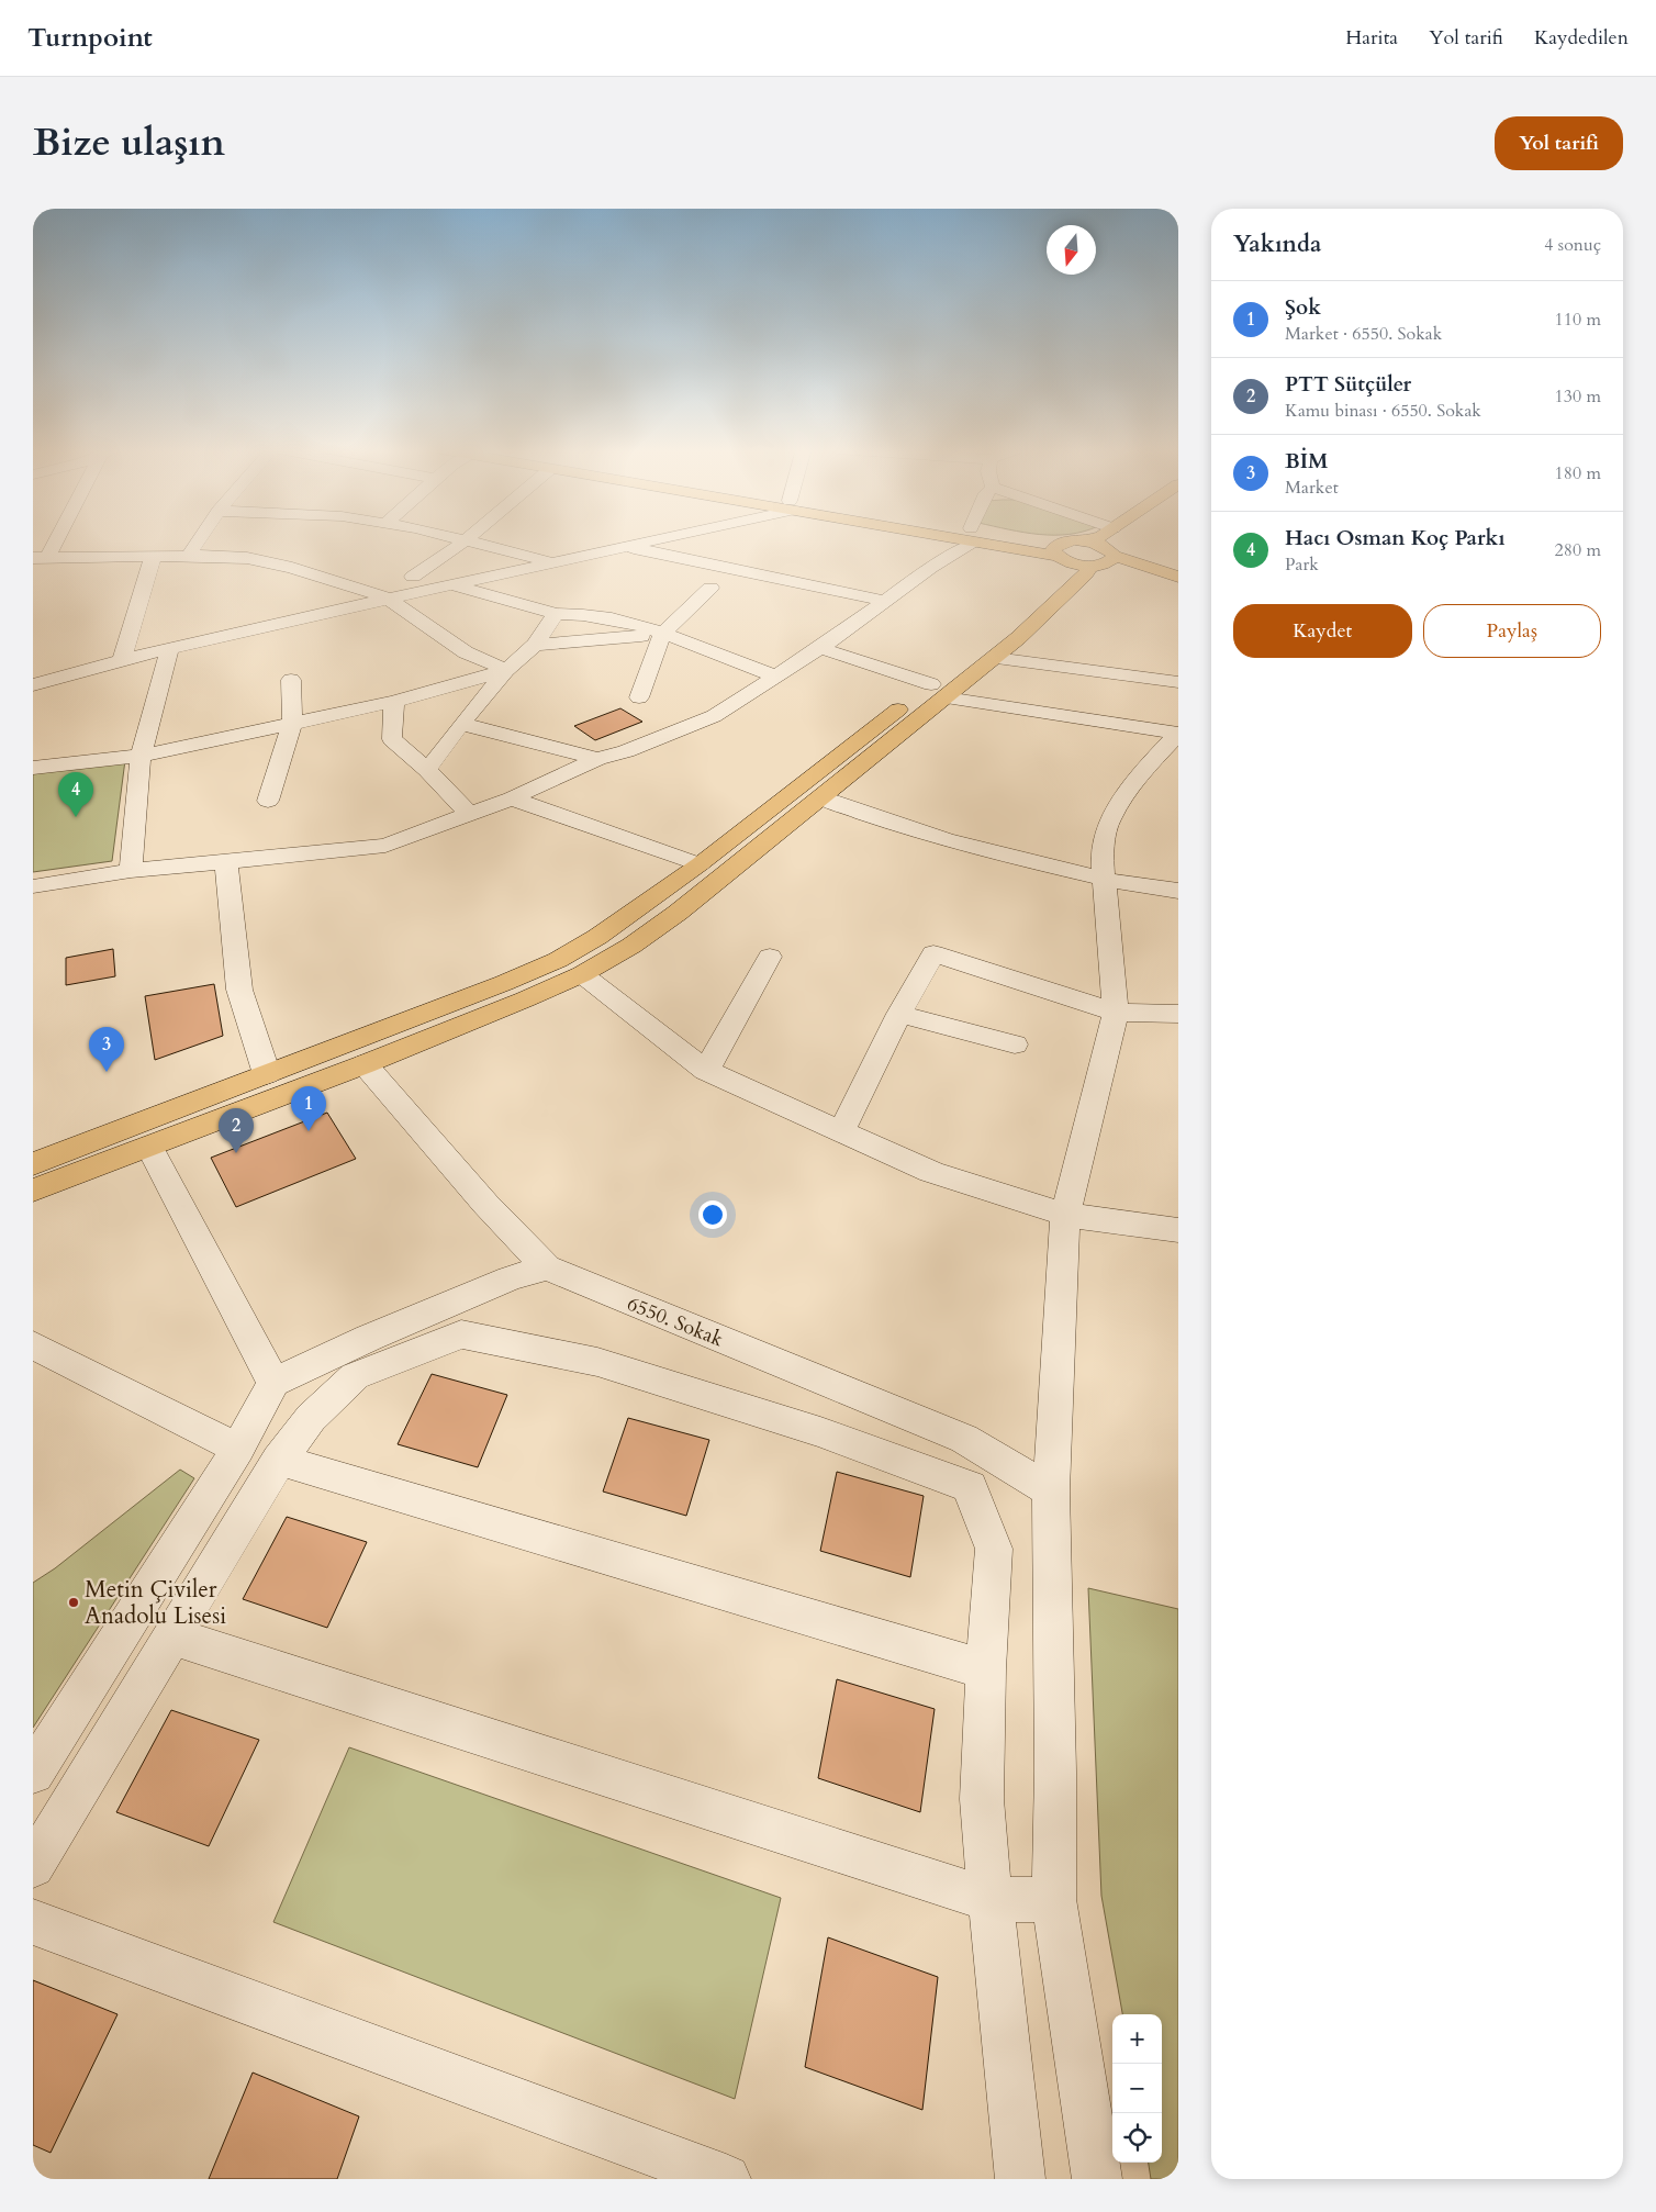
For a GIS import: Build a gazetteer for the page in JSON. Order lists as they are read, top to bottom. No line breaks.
{"streets":{"street":["6550. Sokak"]},"places":["Metin Çiviler Anadolu Lisesi"],"north":"bottom","page":{"header":"Turnpoint","nav":["Harita","Yol tarifi","Kaydedilen"],"title":"Bize ulaşın","buttons":["Yol tarifi",["Kaydet","Paylaş"]],"heading":["Yakında","4 sonuç"],"list":[{"mark":"1","name":"Şok","note":"Market · 6550. Sokak","value":"110 m"},{"mark":"2","name":"PTT Sütçüler","note":"Kamu binası · 6550. Sokak","value":"130 m"},{"mark":"3","name":"BİM","note":"Market","value":"180 m"},{"mark":"4","name":"Hacı Osman Koç Parkı","note":"Park","value":"280 m"}],"pins":["4","3","1","2"],"map_buttons":["+","−"]}}
